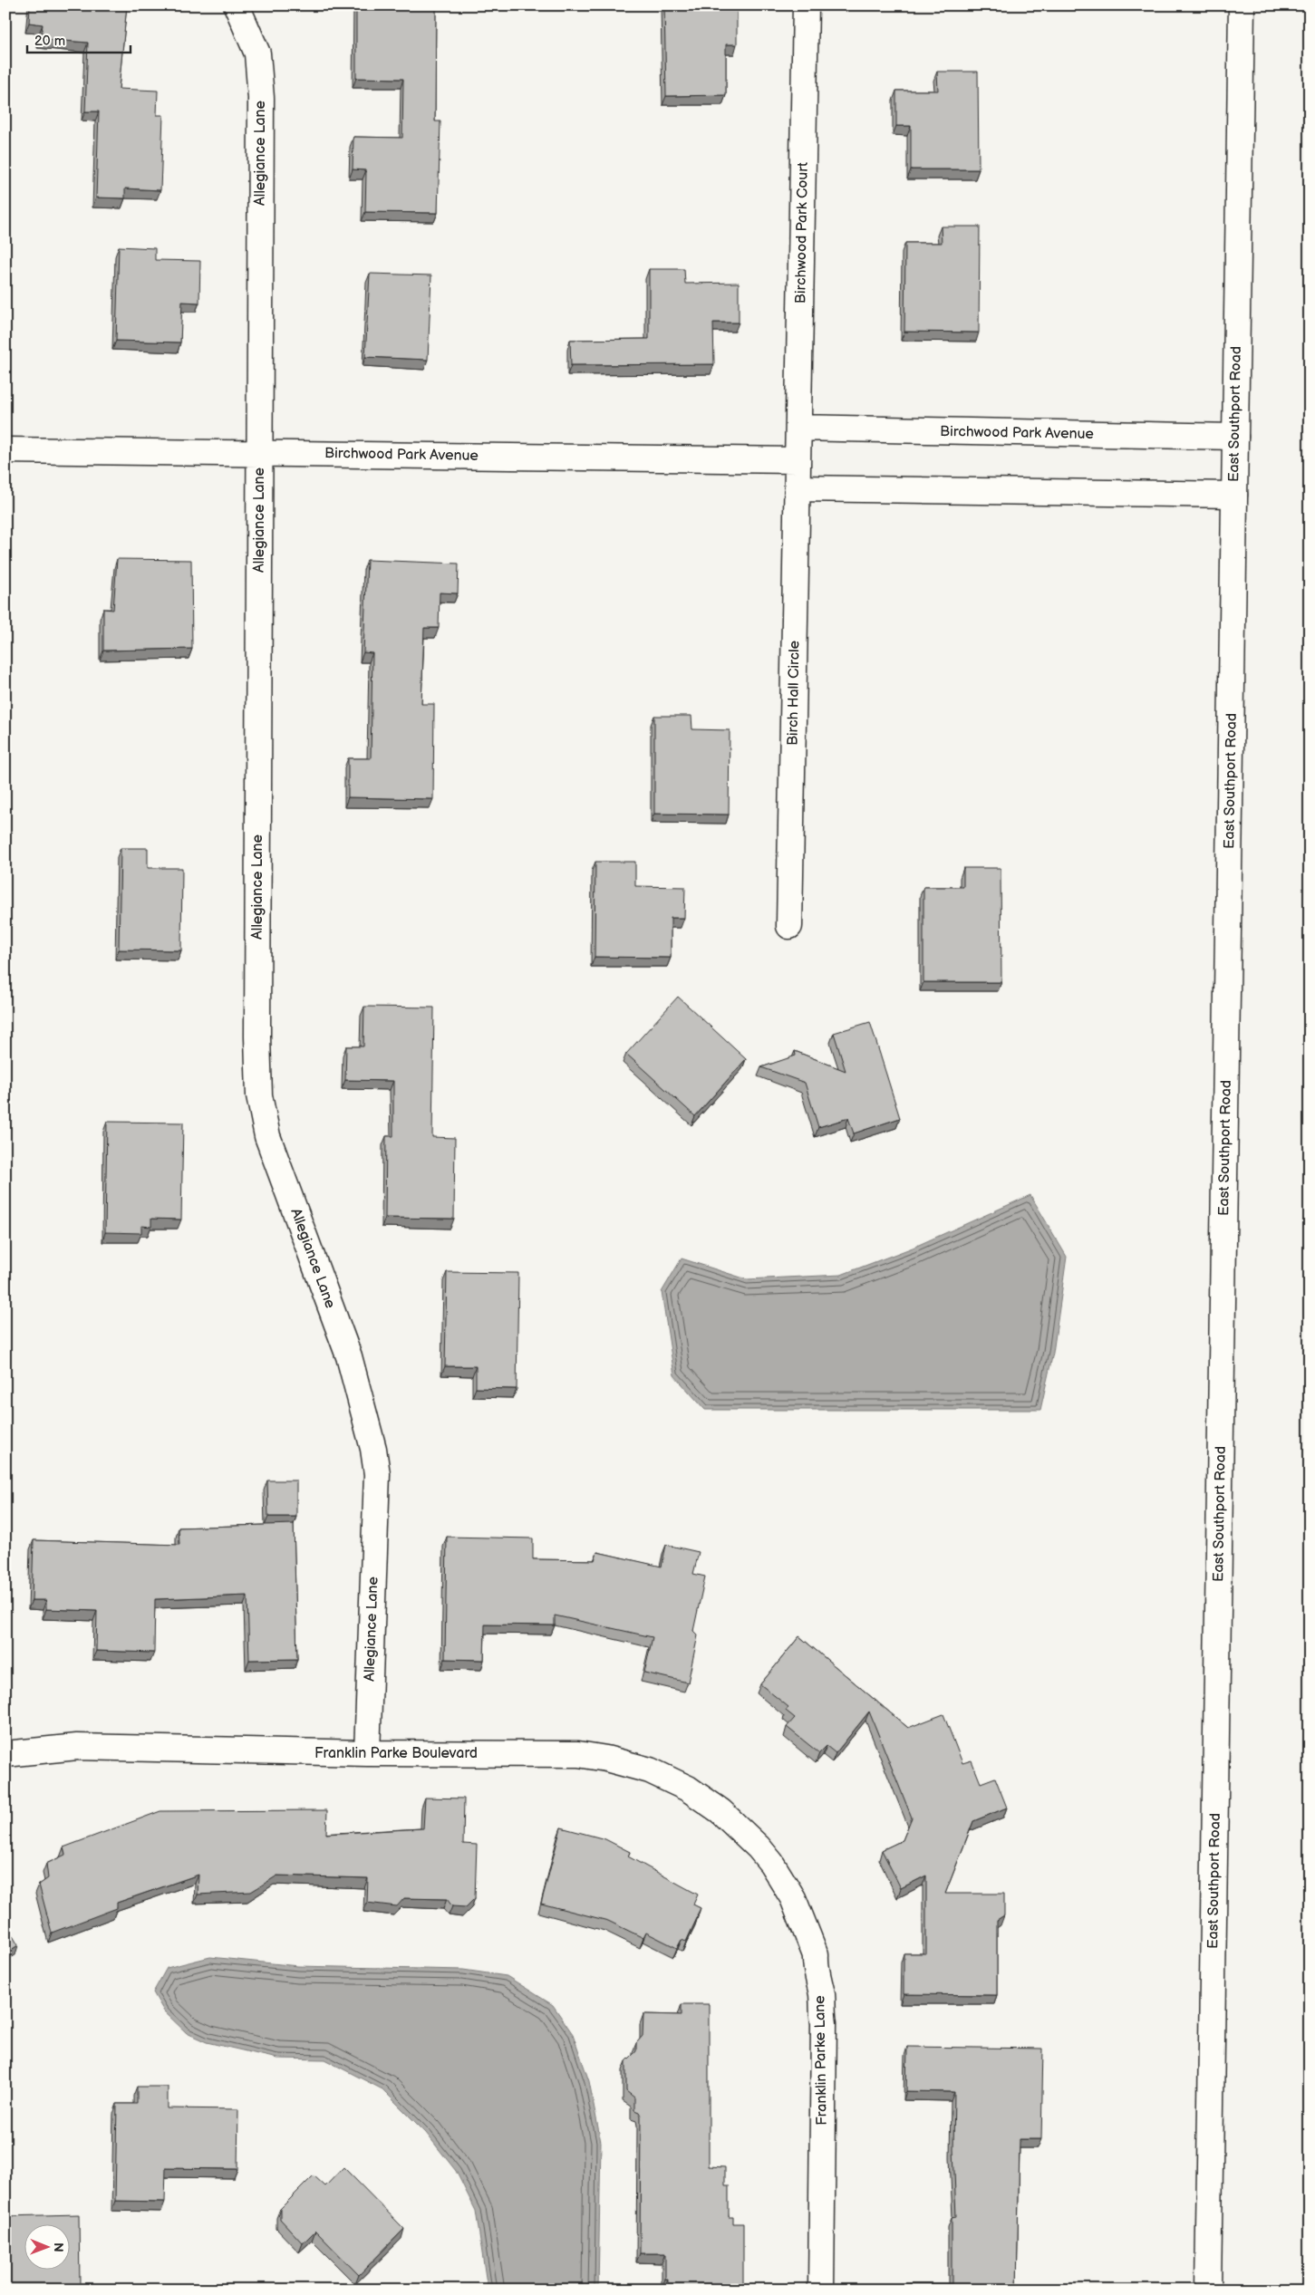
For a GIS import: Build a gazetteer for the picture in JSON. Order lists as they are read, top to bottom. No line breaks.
{"streets":{"street":["Allegiance Lane","Birchwood Park Court","East Southport Road","Birchwood Park Avenue","Birch Hall Circle","Franklin Parke Boulevard","Franklin Parke Lane"]},"crossings":[["Allegiance Lane","Birchwood Park Avenue"],["Allegiance Lane","Franklin Parke Boulevard"],["Birchwood Park Court","Birchwood Park Avenue"],["Birchwood Park Court","Birch Hall Circle"],["East Southport Road","Birchwood Park Avenue"],["Birchwood Park Avenue","Birch Hall Circle"],["Franklin Parke Boulevard","Franklin Parke Lane"]],"scale_bar":"20 m","north":"right"}
